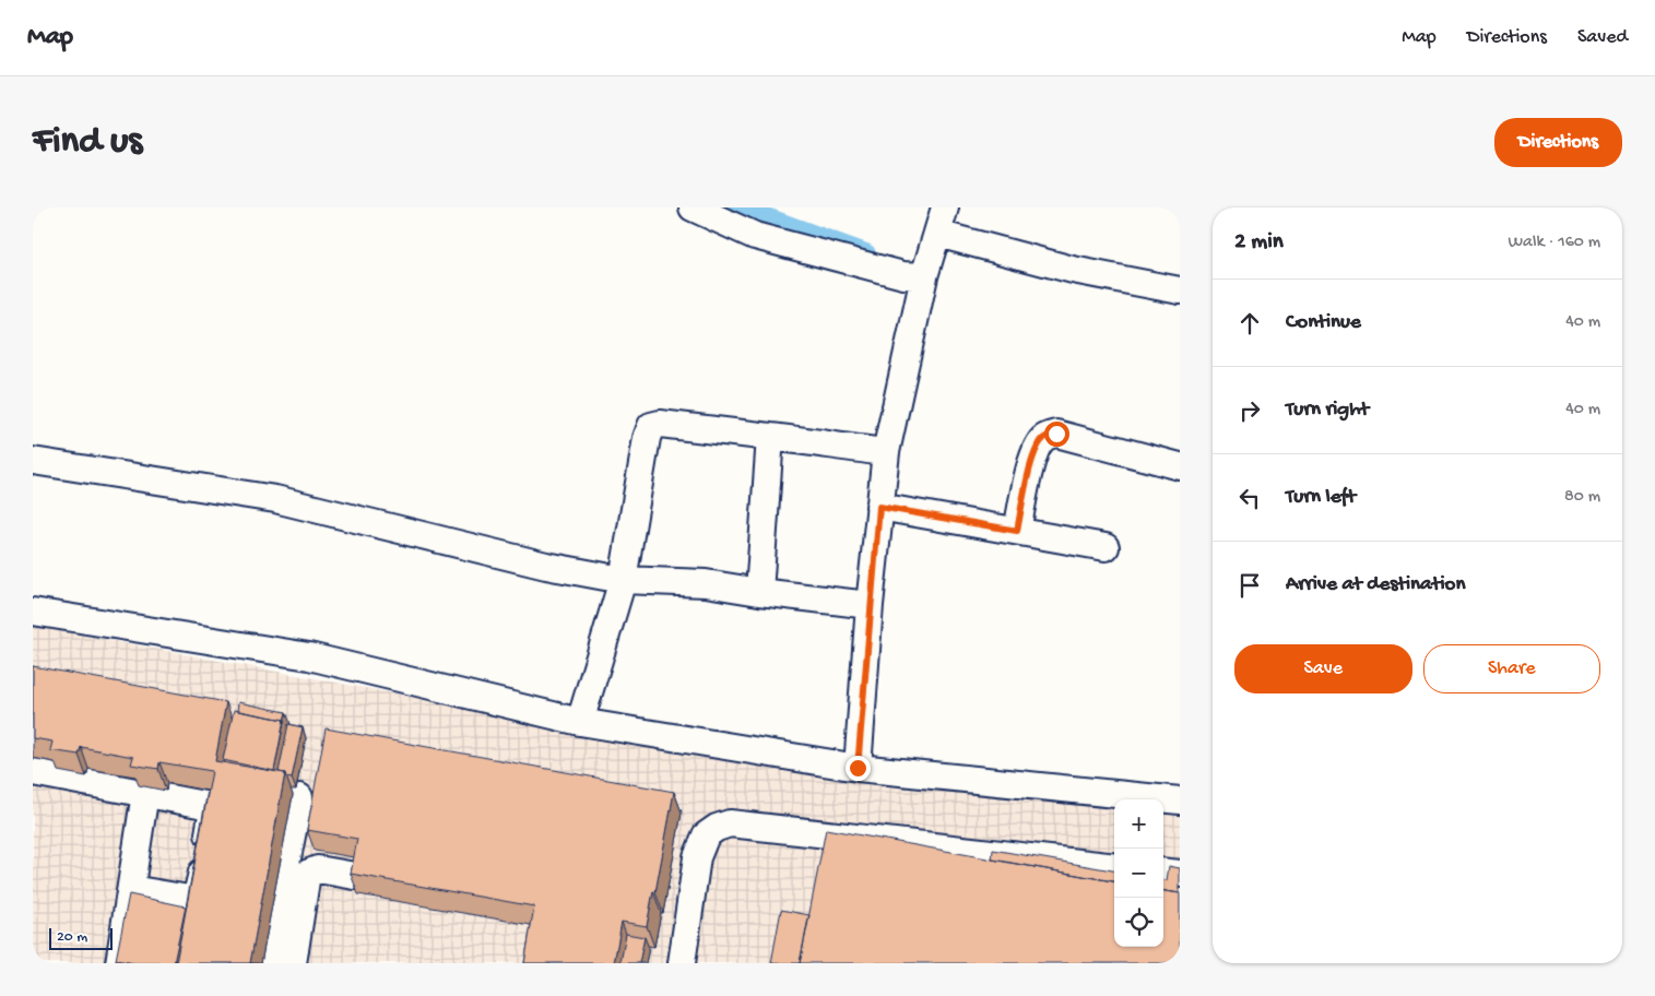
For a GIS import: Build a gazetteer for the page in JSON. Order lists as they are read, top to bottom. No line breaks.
{"scale_bar":"20 m","page":{"header":"Map","nav":["Map","Directions","Saved"],"buttons":["Directions",["Save","Share"]],"title":"Find us","heading":["2 min","Walk · 160 m"],"list":[["Continue","40 m"],["Turn right","40 m"],["Turn left","80 m"],"Arrive at destination"],"map_buttons":["+","−"],"scale":"20 m"}}
